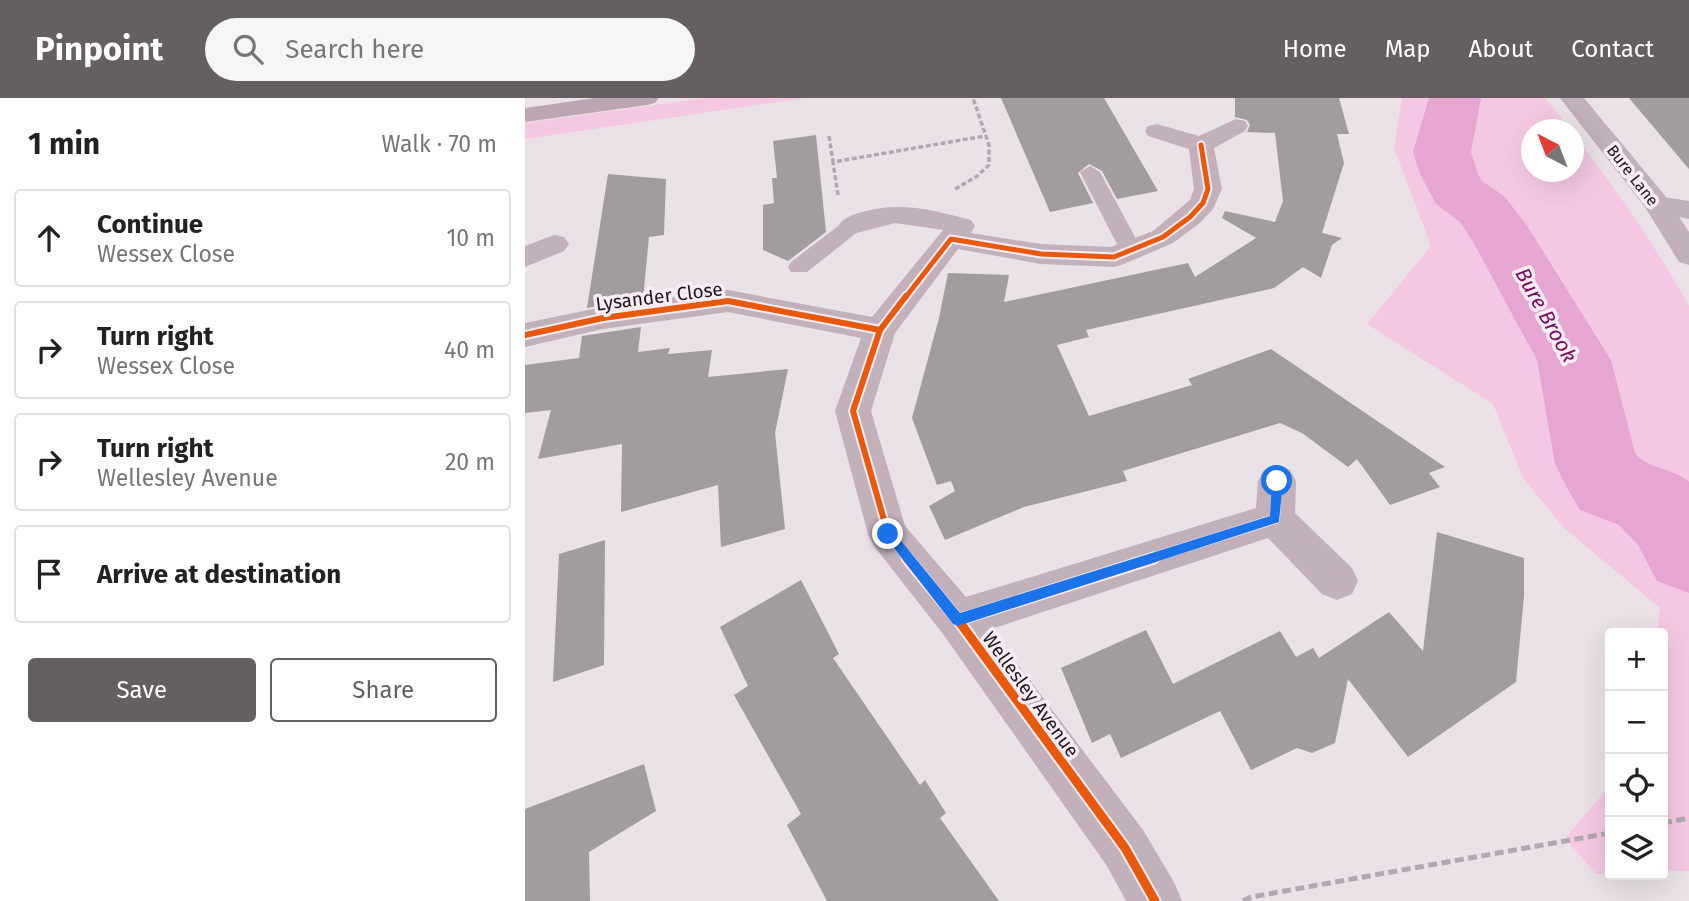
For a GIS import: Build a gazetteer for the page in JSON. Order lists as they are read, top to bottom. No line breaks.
{"streets":{"street":["Bure Lane","Lysander Close","Wellesley Avenue"]},"crossings":[["Lysander Close","Wellesley Avenue"]],"water":["Bure Brook"],"north":"top left","page":{"header":"Pinpoint","search":"Search here","nav":["Home","Map","About","Contact"],"heading":["1 min","Walk · 70 m"],"list":[["Continue","Wessex Close","10 m"],["Turn right","Wessex Close","40 m"],["Turn right","Wellesley Avenue","20 m"],"Arrive at destination"],"map_buttons":["+","−"],"buttons":["Save","Share"]}}
